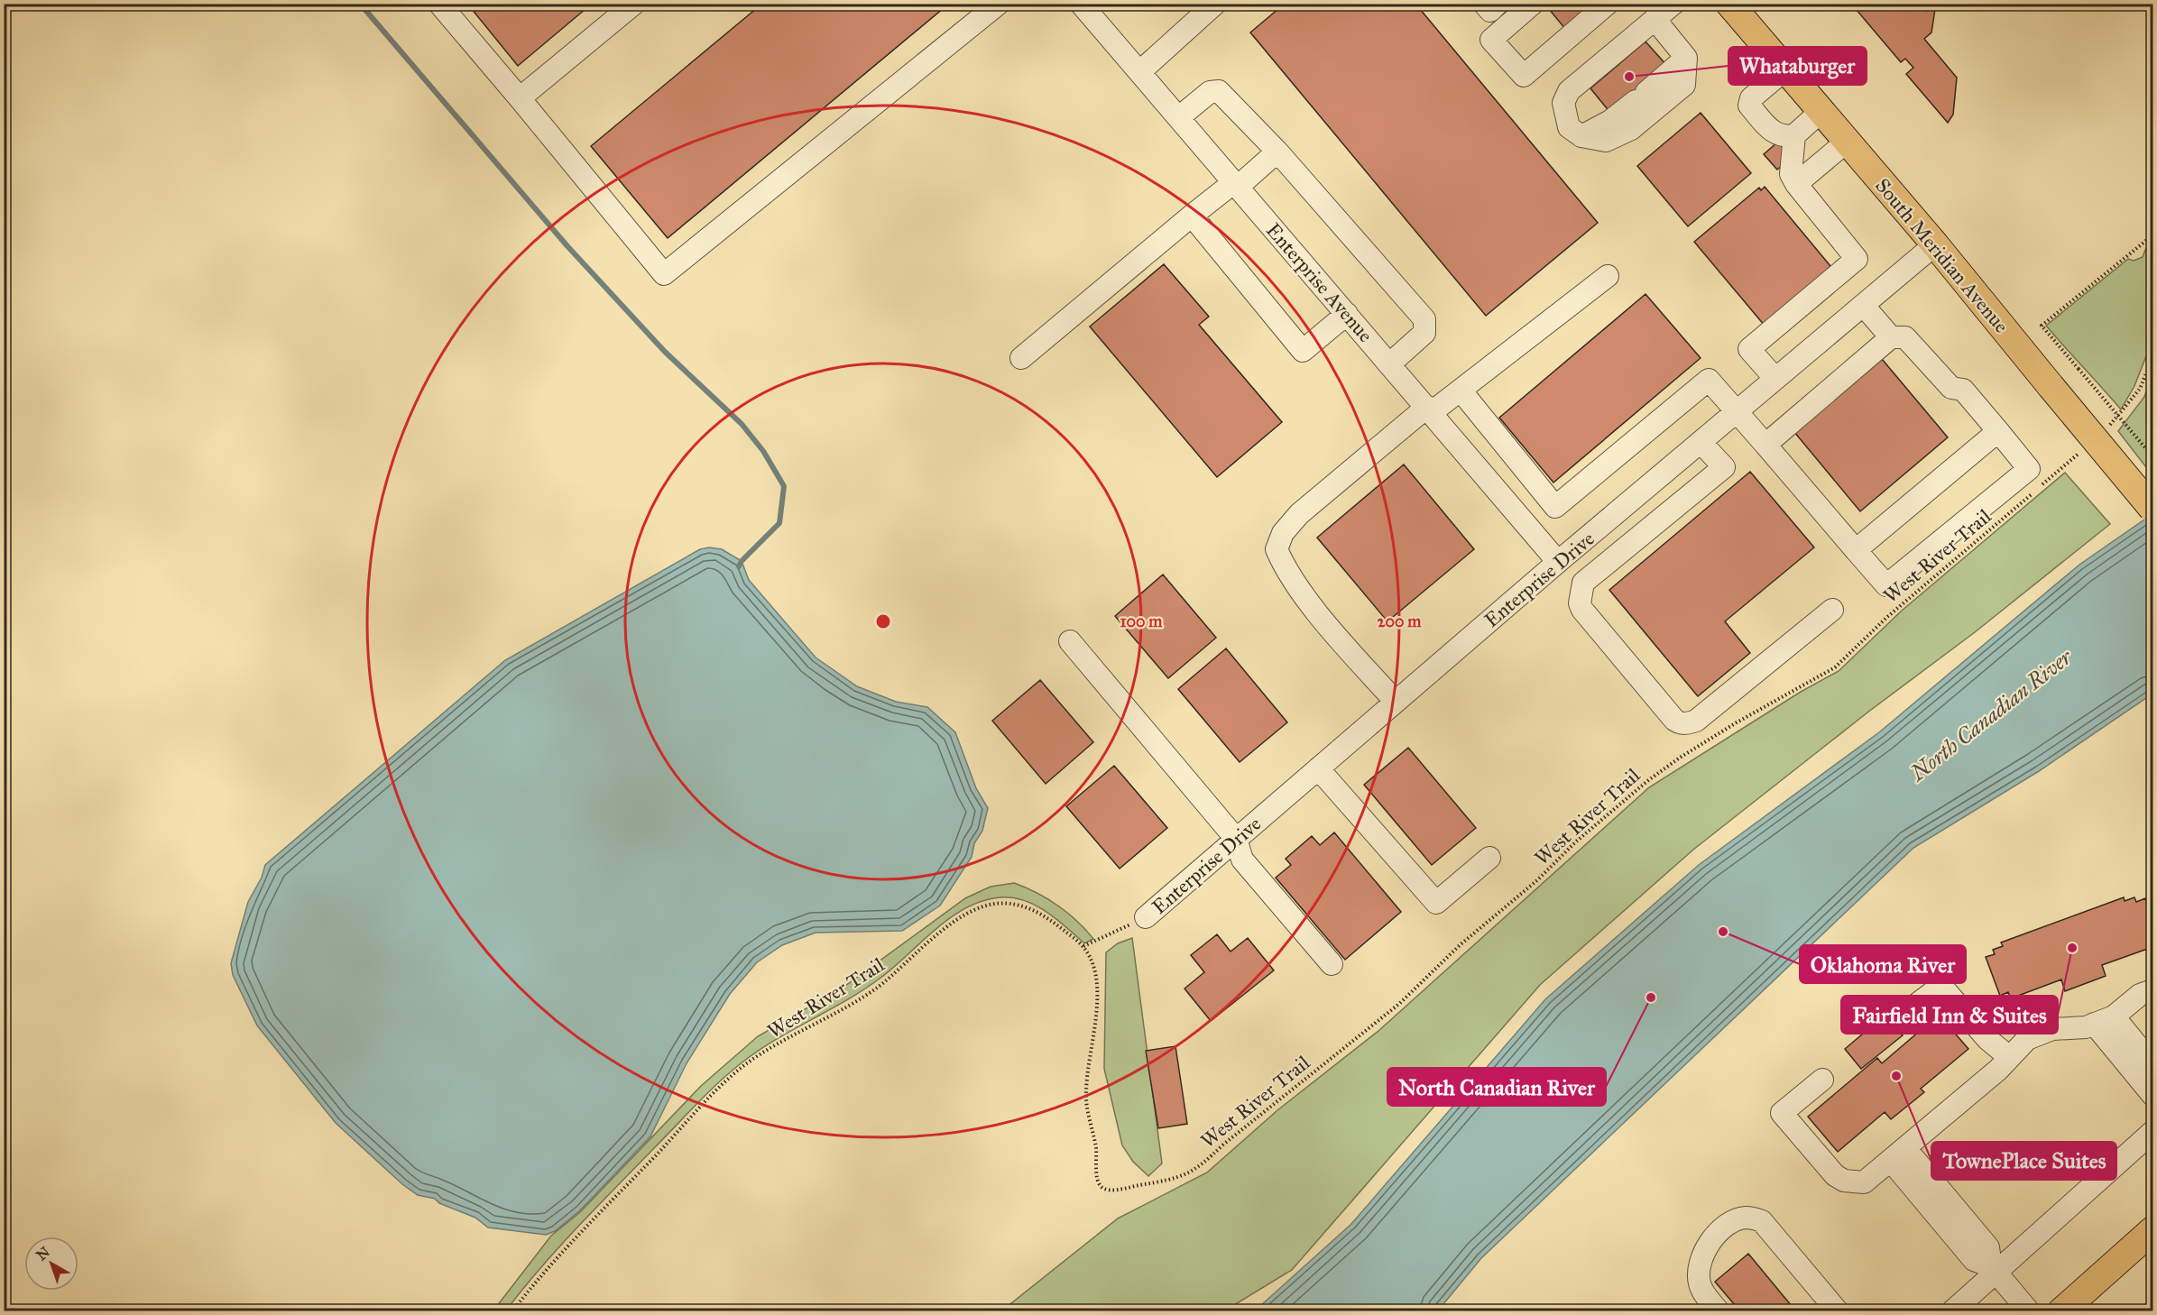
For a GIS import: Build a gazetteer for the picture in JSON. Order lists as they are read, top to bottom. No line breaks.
{"streets":{"main road":["South Meridian Avenue"],"street":["Enterprise Avenue","Enterprise Drive"],"path":["West River Trail"]},"crossings":[["South Meridian Avenue","Enterprise Drive"],["Enterprise Avenue","Enterprise Drive"]],"water":["North Canadian River"],"places":["Whataburger","Oklahoma River","Fairfield Inn & Suites","North Canadian River","TownePlace Suites"],"north":"top left","rings":["100 m","200 m"]}
